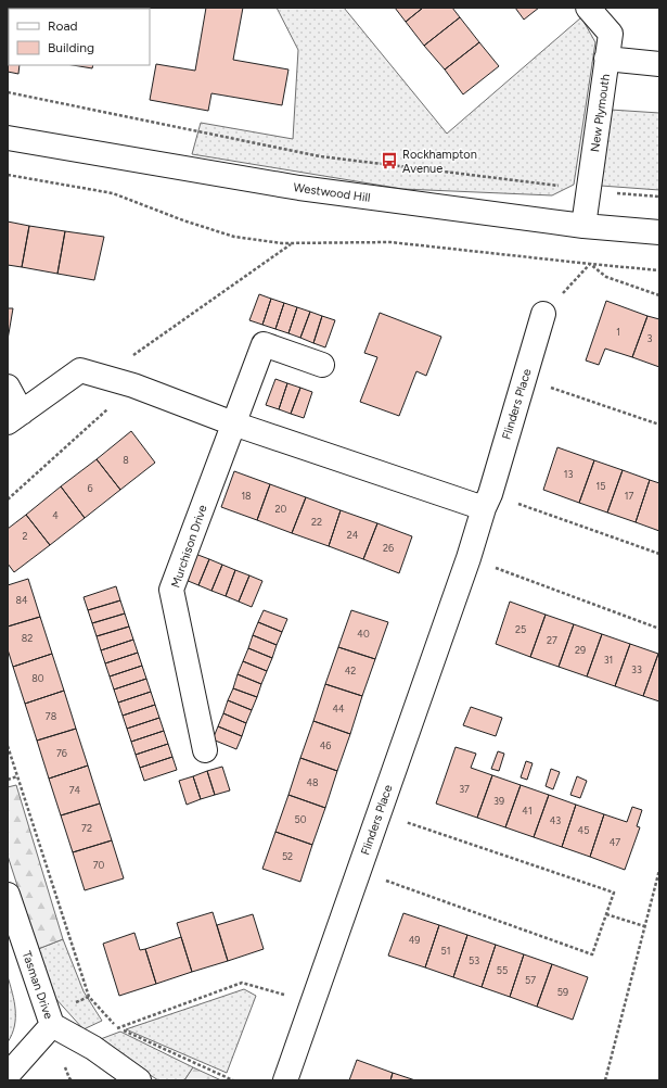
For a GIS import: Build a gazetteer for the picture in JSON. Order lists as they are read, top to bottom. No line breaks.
{"streets":{"street":["New Plymouth","Westwood Hill","Flinders Place","Murchison Drive","Tasman Drive"]},"crossings":[["New Plymouth","Westwood Hill"]],"places":{"bus stop":["Rockhampton Avenue"]},"house_numbers":["1","3","8","13","15","6","18","17","20","4","22","24","2","26","84","25","40","82","27","29","31","33","42","80","44","78","46","76","48","37","74","39","41","50","43","72","45","47","52","70","49","51","53","55","57","59"],"legend":["Road","Building"]}
